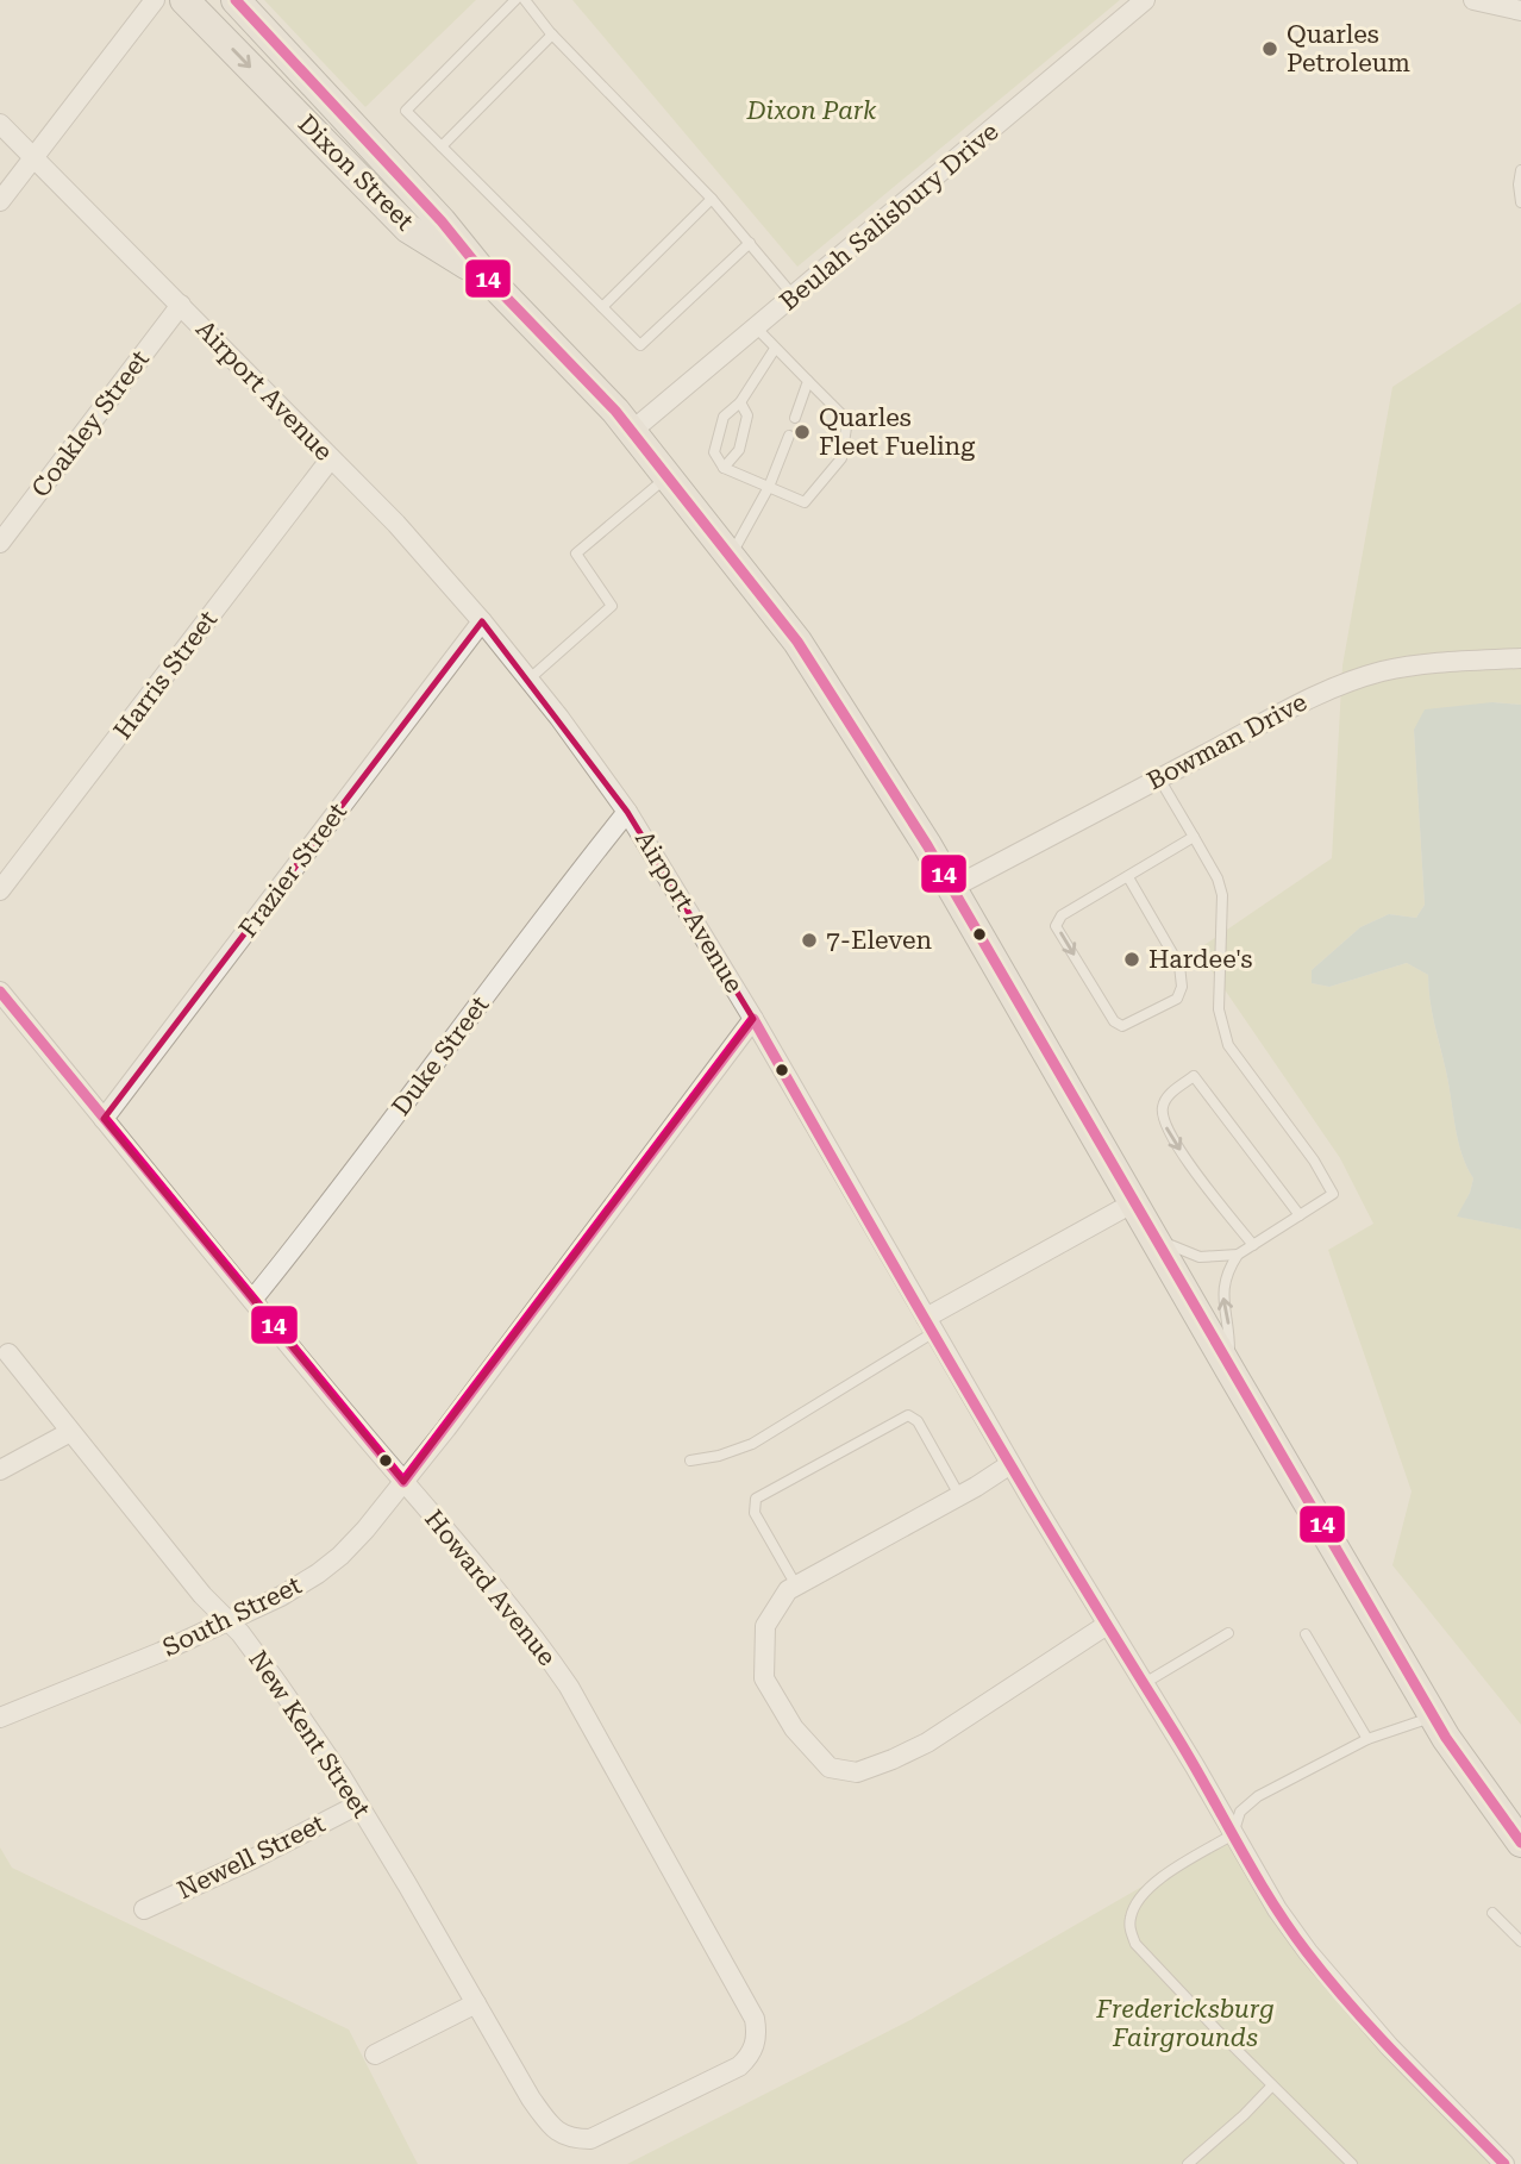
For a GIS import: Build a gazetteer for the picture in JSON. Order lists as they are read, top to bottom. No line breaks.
{"streets":{"main road":["Dixon Street"],"street":["Beulah Salisbury Drive","Airport Avenue","Coakley Street","Harris Street","Bowman Drive","Frazier Street","Duke Street","Howard Avenue","South Street","New Kent Street","Newell Street"]},"crossings":[["Airport Avenue","Coakley Street"],["Airport Avenue","Harris Street"],["Airport Avenue","Frazier Street"],["Airport Avenue","Duke Street"],["Airport Avenue","South Street"],["Frazier Street","Howard Avenue"],["Duke Street","Howard Avenue"],["Howard Avenue","South Street"],["Howard Avenue","New Kent Street"],["South Street","New Kent Street"],["New Kent Street","Newell Street"]],"parks":["Dixon Park","Fredericksburg Fairgrounds"],"places":["Quarles Petroleum","Quarles Fleet Fueling","7-Eleven","Hardee's"],"lines":["transit line 14"]}
